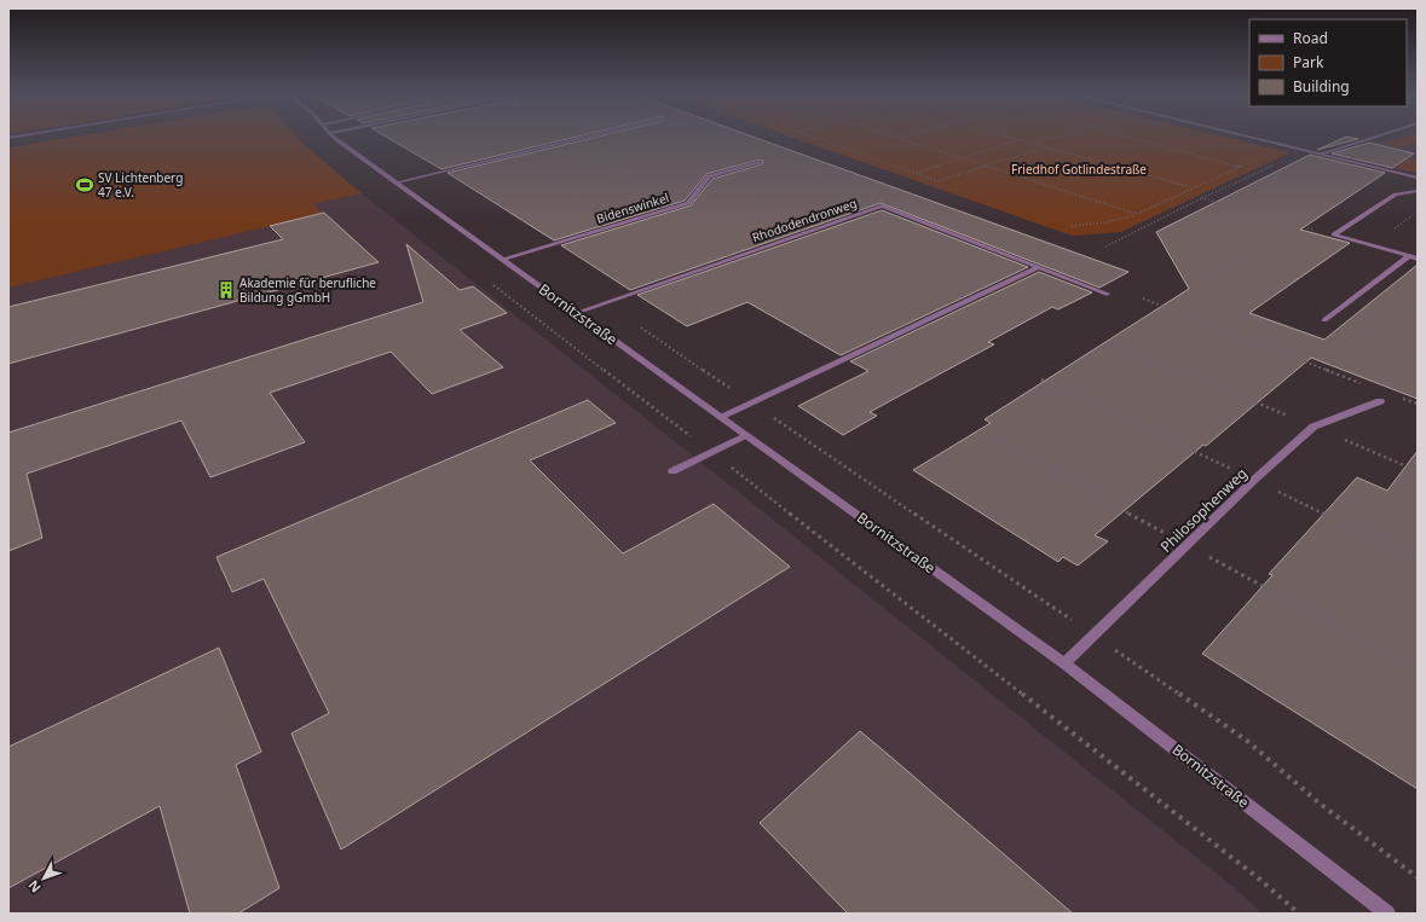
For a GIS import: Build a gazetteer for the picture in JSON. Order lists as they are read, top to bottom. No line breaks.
{"streets":{"street":["Bidenswinkel","Rhododendronweg","Bornitzstraße","Philosophenweg"]},"crossings":[["Bidenswinkel","Bornitzstraße"],["Rhododendronweg","Bornitzstraße"],["Bornitzstraße","Philosophenweg"]],"parks":["Friedhof Gotlindestraße"],"places":{"sports":["SV Lichtenberg 47 e.V."],"building":["Akademie für berufliche Bildung gGmbH"]},"legend":["Road","Park","Building"],"north":"bottom left"}
